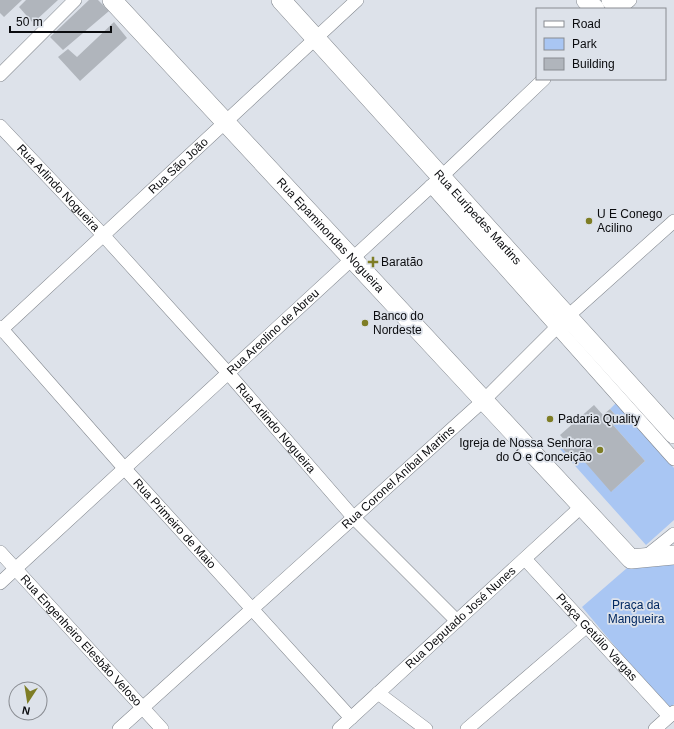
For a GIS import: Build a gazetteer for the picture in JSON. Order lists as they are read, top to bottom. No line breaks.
{"streets":{"main road":["Rua Eurípedes Martins","Rua Epaminondas Nogueira"],"street":["Rua São João","Rua Arlindo Nogueira","Rua Areolino de Abreu","Rua Coronel Aníbal Martins","Rua Primeiro de Maio","Rua Deputado José Nunes","Praça Getúlio Vargas","Rua Engenheiro Elesbão Veloso"]},"crossings":[["Rua São João","Rua Arlindo Nogueira"],["Rua São João","Rua Eurípedes Martins"],["Rua São João","Rua Epaminondas Nogueira"],["Rua São João","Rua Primeiro de Maio"],["Rua Arlindo Nogueira","Rua Areolino de Abreu"],["Rua Arlindo Nogueira","Rua Coronel Aníbal Martins"],["Rua Arlindo Nogueira","Rua Deputado José Nunes"],["Rua Eurípedes Martins","Rua Areolino de Abreu"],["Rua Eurípedes Martins","Rua Coronel Aníbal Martins"],["Rua Epaminondas Nogueira","Rua Areolino de Abreu"],["Rua Epaminondas Nogueira","Rua Coronel Aníbal Martins"],["Rua Epaminondas Nogueira","Rua Deputado José Nunes"],["Rua Areolino de Abreu","Rua Primeiro de Maio"],["Rua Areolino de Abreu","Rua Engenheiro Elesbão Veloso"],["Rua Coronel Aníbal Martins","Rua Primeiro de Maio"],["Rua Coronel Aníbal Martins","Rua Engenheiro Elesbão Veloso"],["Rua Primeiro de Maio","Rua Deputado José Nunes"],["Rua Deputado José Nunes","Praça Getúlio Vargas"]],"parks":["Praça da Mangueira"],"places":{"other":["U E Conego Acilino","Banco do Nordeste","Padaria Quality","Igreja de Nossa Senhora do Ó e Conceição"],"health":["Baratão"]},"legend":["Road","Park","Building"],"scale_bar":"50 m","north":"bottom"}
